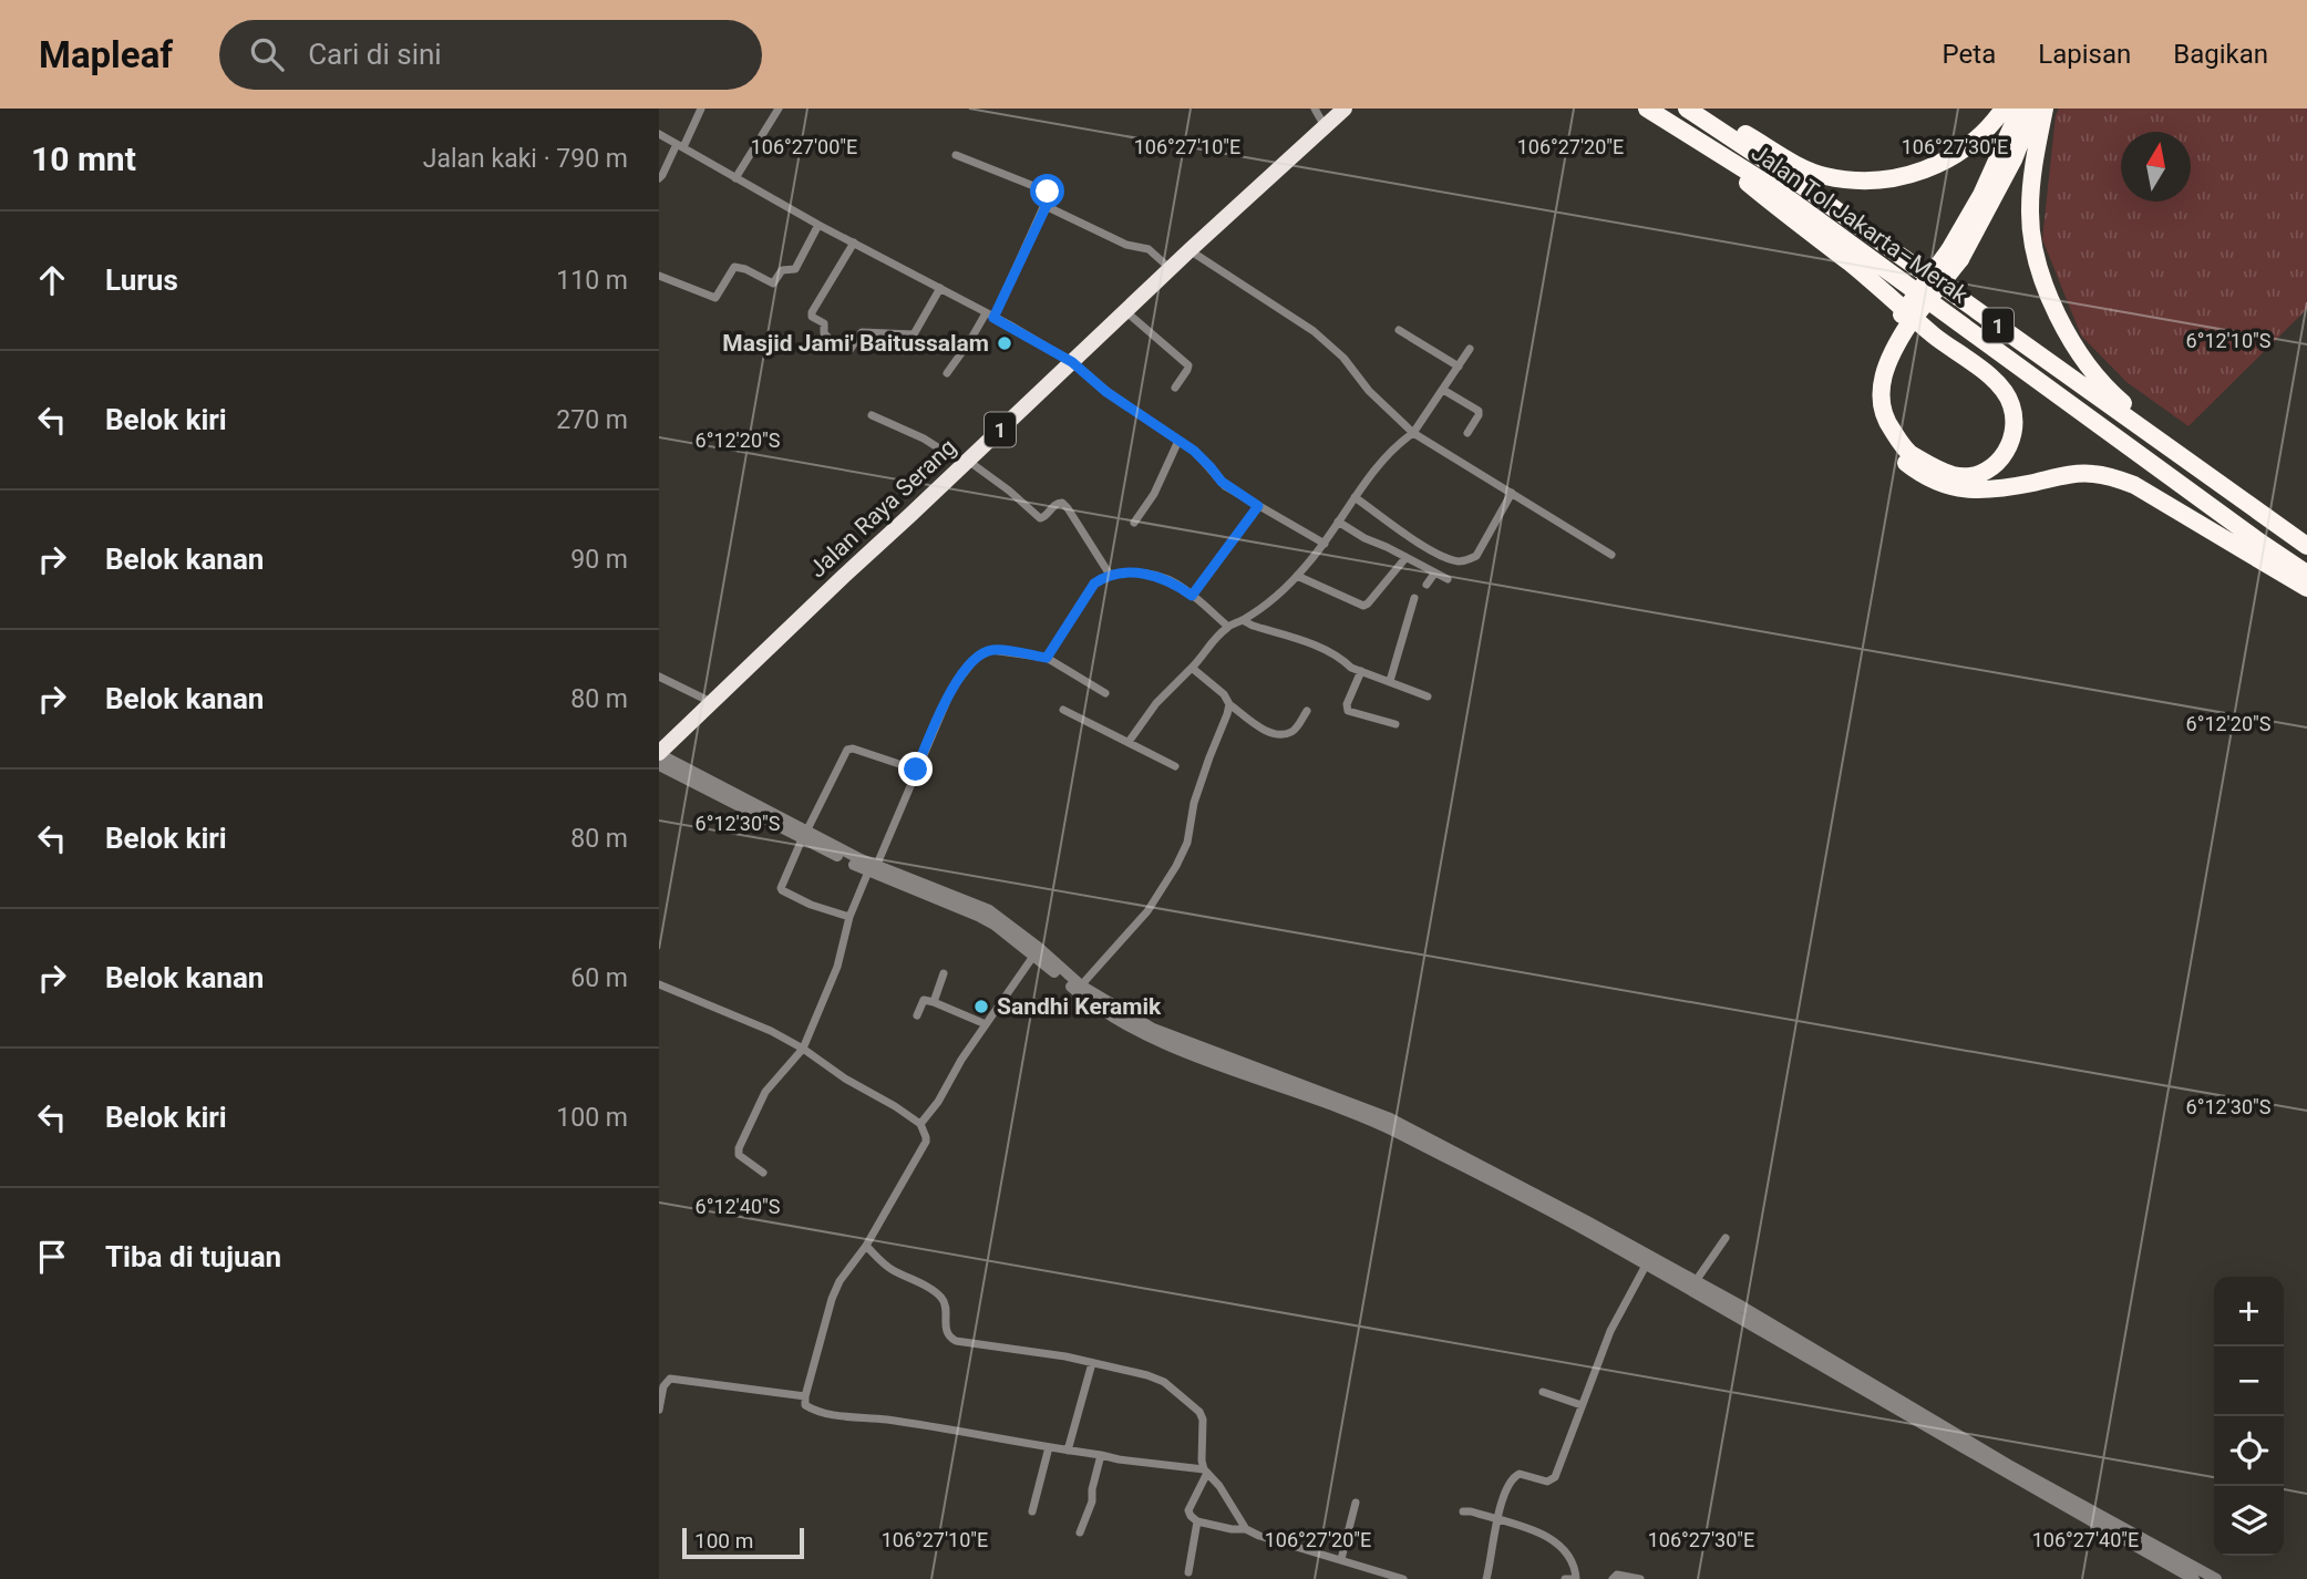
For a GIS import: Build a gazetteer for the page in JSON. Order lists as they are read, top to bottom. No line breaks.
{"streets":{"highway":["Jalan Tol Jakarta–Merak","1","Jalan Raya Serang"]},"places":["Masjid Jami' Baitussalam","Sandhi Keramik"],"scale_bar":"100 m","north":"top","page":{"header":"Mapleaf","search":"Cari di sini","nav":["Peta","Lapisan","Bagikan"],"heading":["10 mnt","Jalan kaki · 790 m"],"list":[["Lurus","110 m"],["Belok kiri","270 m"],["Belok kanan","90 m"],["Belok kanan","80 m"],["Belok kiri","80 m"],["Belok kanan","60 m"],["Belok kiri","100 m"],"Tiba di tujuan"],"map_buttons":["+","−"],"scale":"100 m"},"coordinates":["106°27'00\"E","106°27'10\"E","106°27'20\"E","106°27'30\"E","6°12'10\"S","6°12'20\"S","6°12'30\"S","6°12'40\"S","106°27'40\"E"]}
